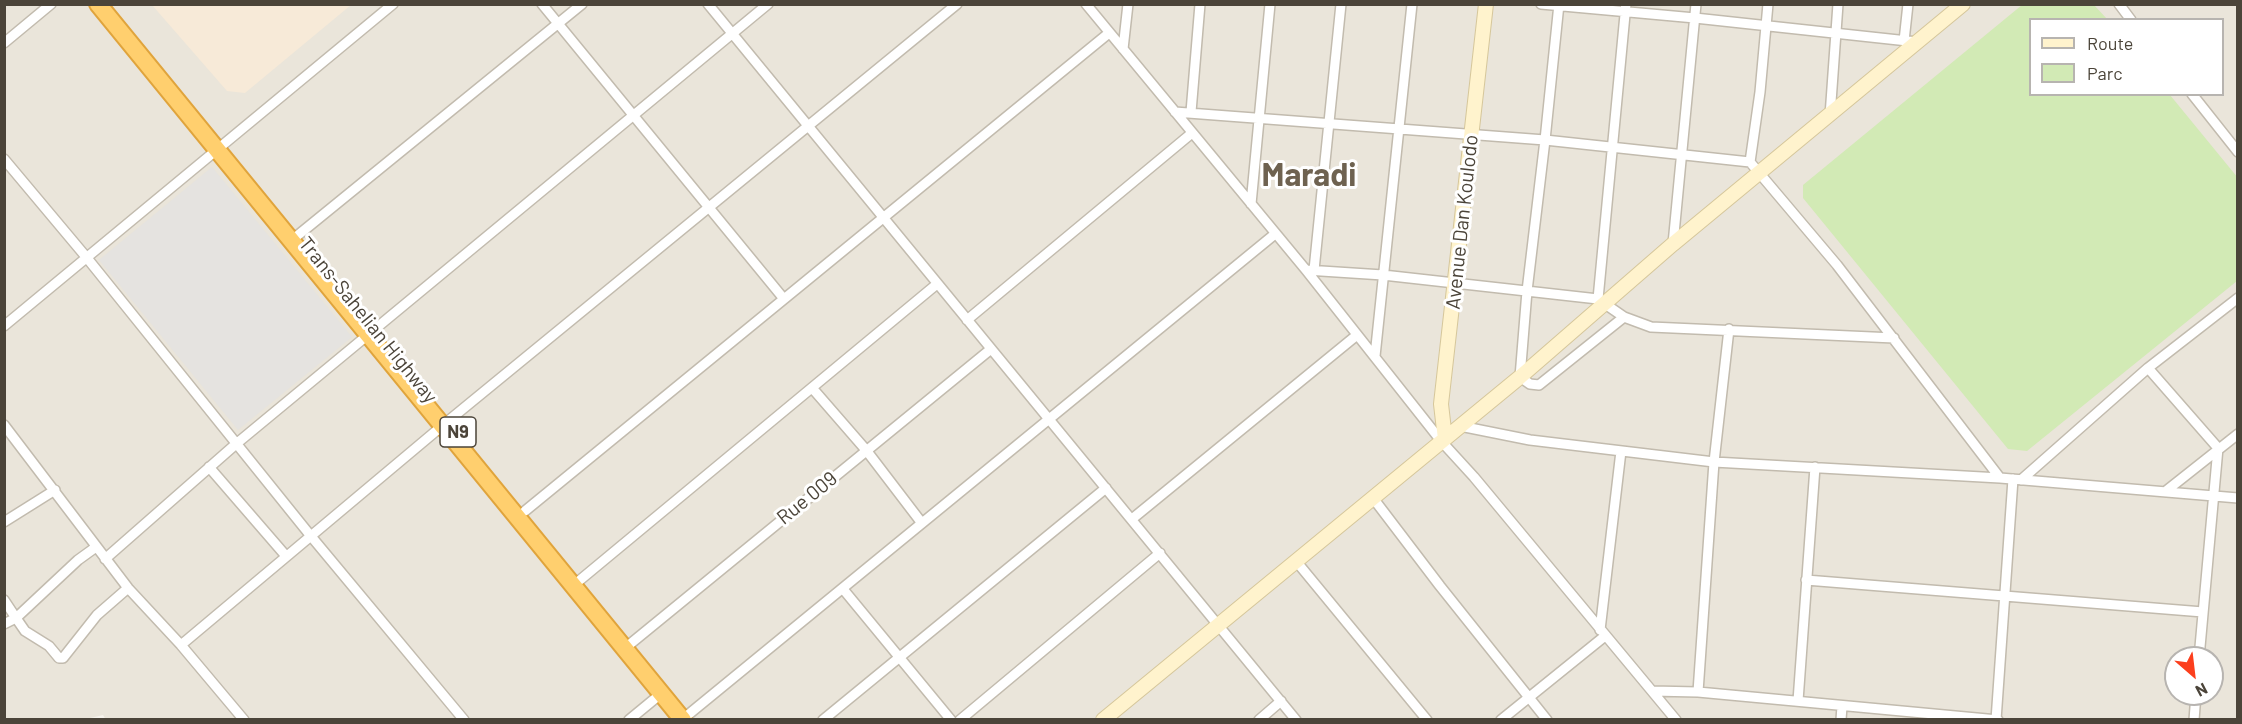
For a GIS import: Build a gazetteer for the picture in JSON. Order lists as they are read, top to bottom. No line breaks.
{"streets":{"highway":["Trans-Sahelian Highway","N9"],"street":["Avenue Dan Koulodo","Rue 009"]},"crossings":[["Trans-Sahelian Highway","N9"],["Trans-Sahelian Highway","Rue 009"]],"districts":["Maradi"],"legend":["Route","Parc"],"north":"bottom right"}
